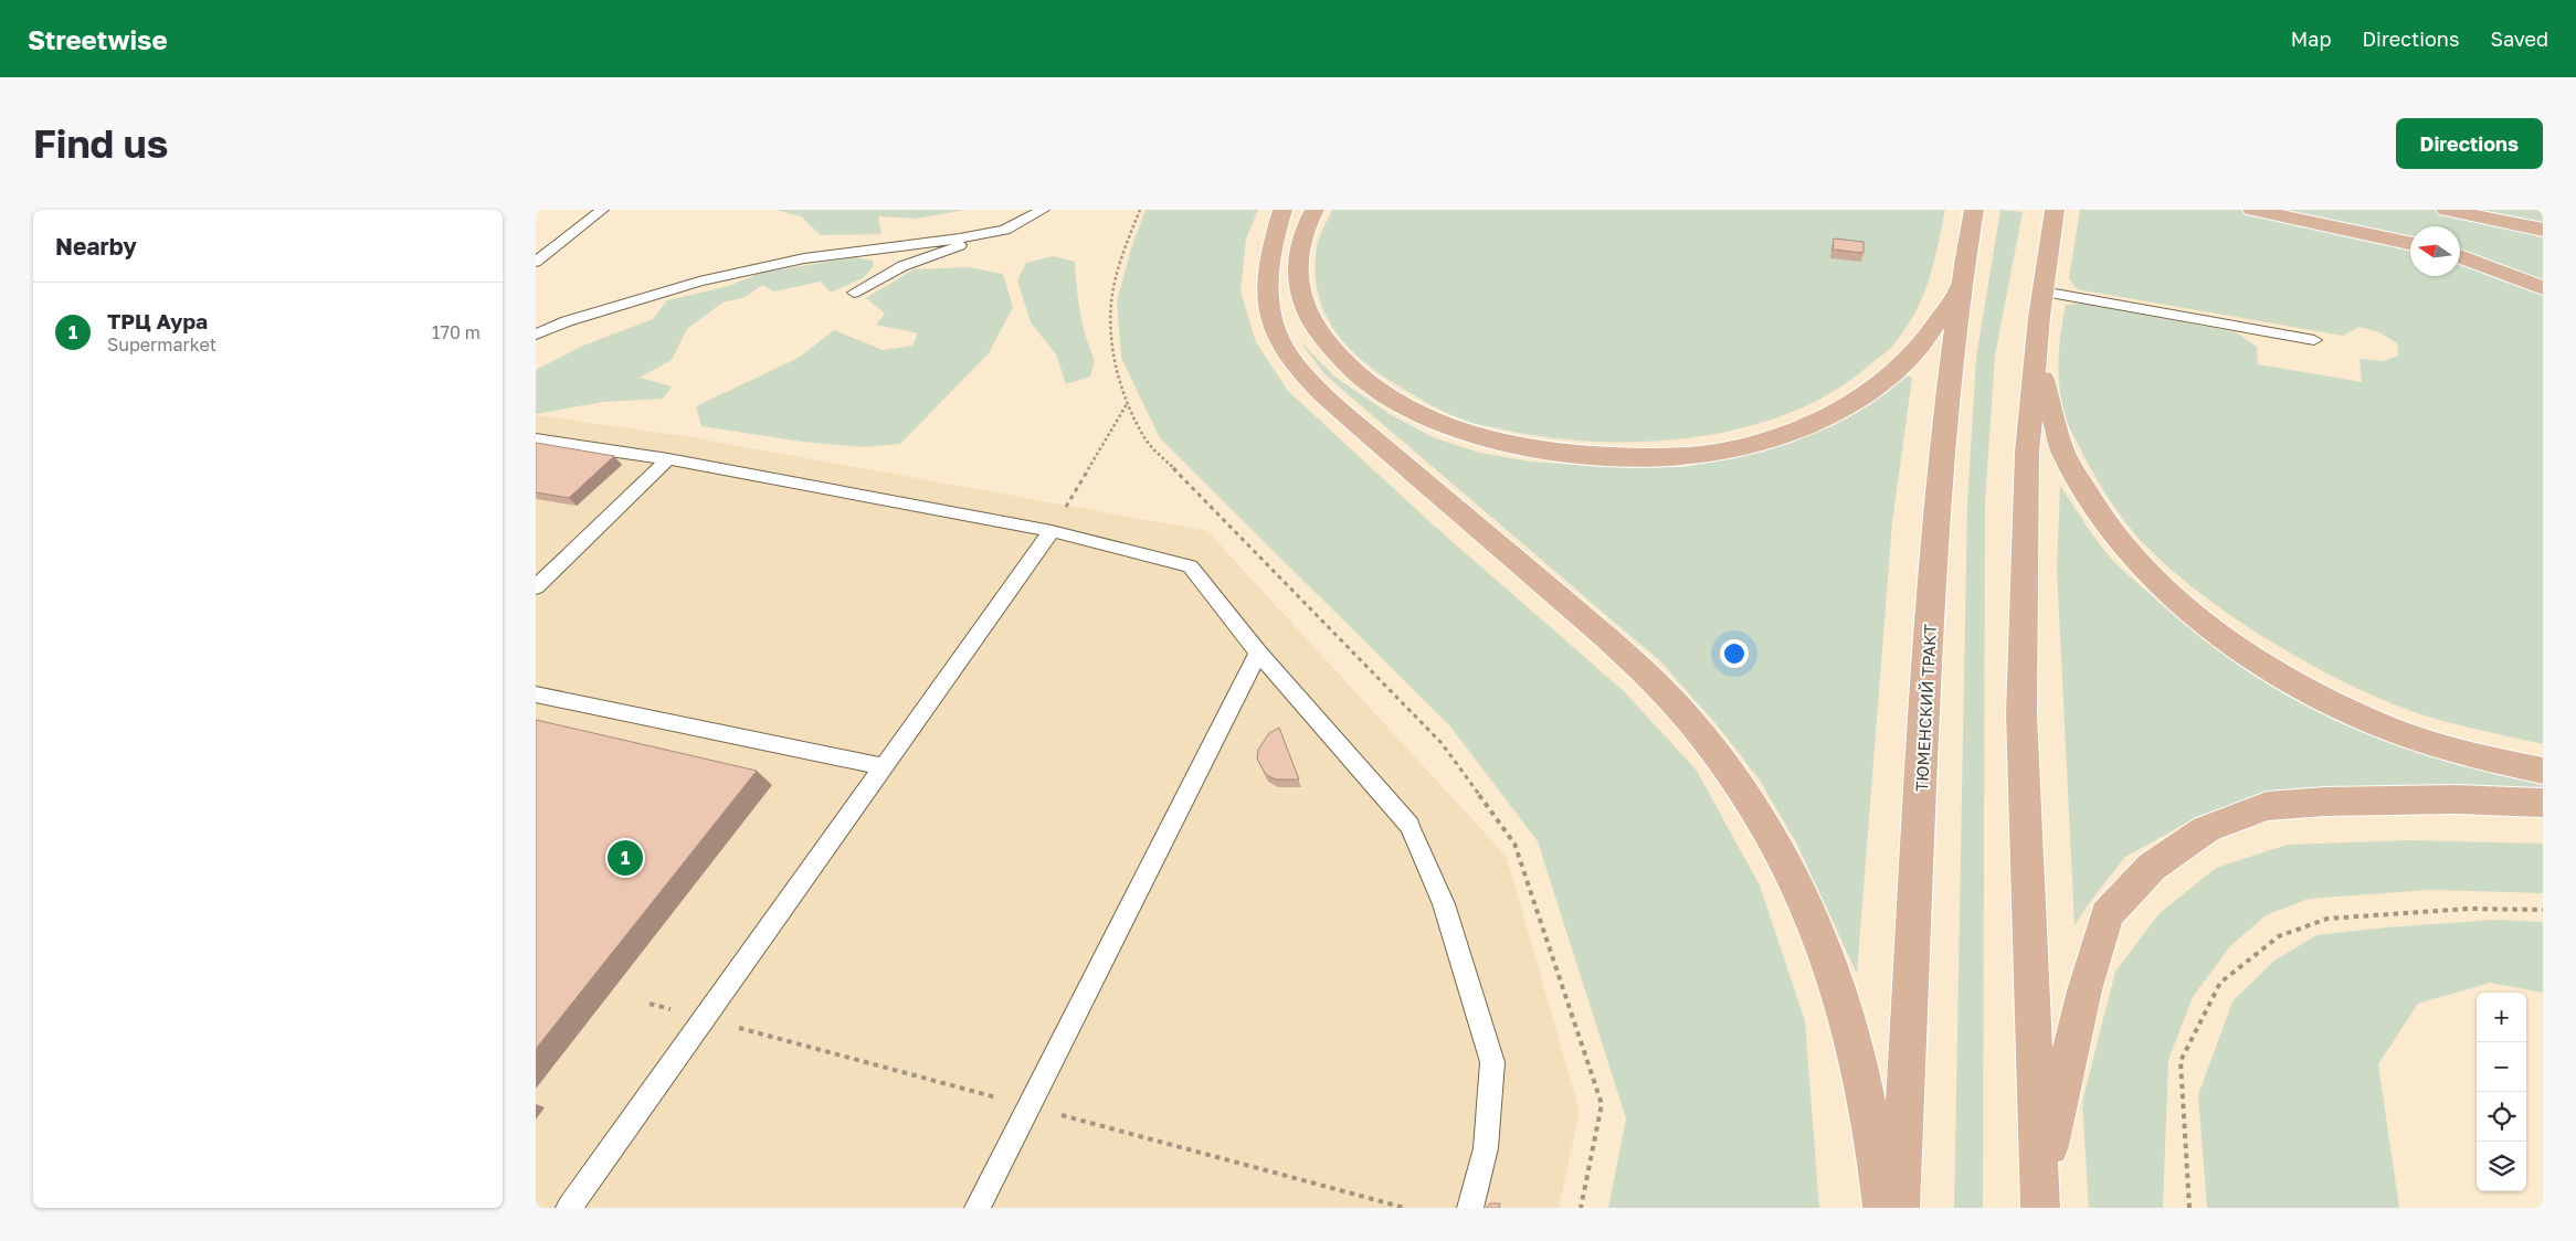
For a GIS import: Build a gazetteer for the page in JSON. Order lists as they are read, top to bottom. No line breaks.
{"streets":{"main road":["ТЮМЕНСКИЙ ТРАКТ"]},"north":"left","page":{"header":"Streetwise","nav":["Map","Directions","Saved"],"buttons":"Directions","title":"Find us","heading":"Nearby","list":[{"mark":"1","name":"ТРЦ Аура","note":"Supermarket","value":"170 m"}],"pins":"1","map_buttons":["+","−"]}}
